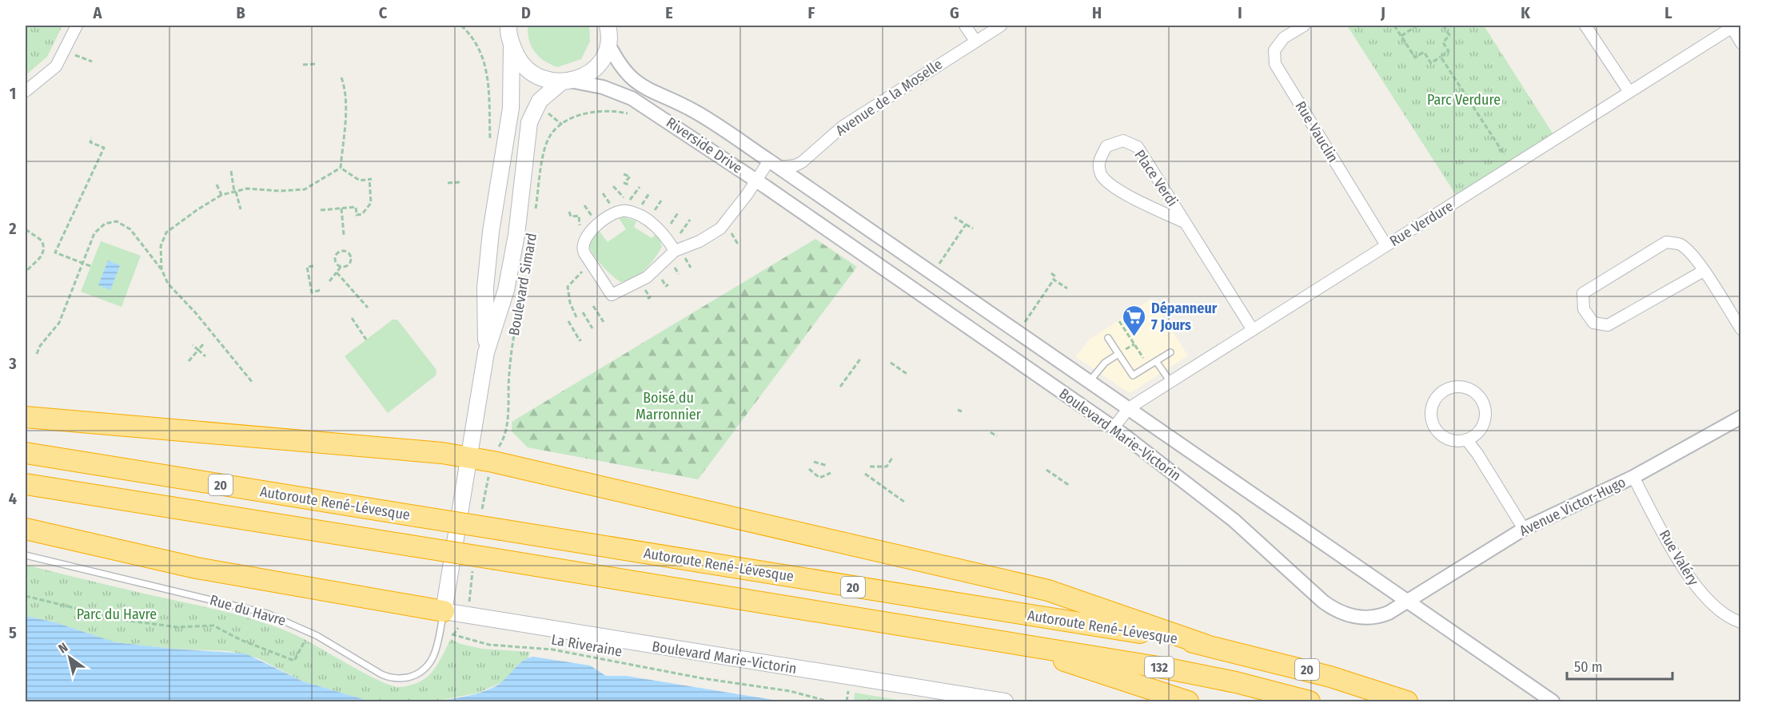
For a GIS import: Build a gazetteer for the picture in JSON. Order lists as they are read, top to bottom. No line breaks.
{"streets":{"highway":["20","Autoroute René-Lévesque","132"],"main road":["Boulevard Simard","Boulevard Marie-Victorin"],"street":["Avenue de la Moselle","Rue Vauclin","Riverside Drive","Place Verdi","Rue Verdure","Avenue Victor-Hugo","Rue Valéry"],"lane":["Rue du Havre"],"path":["La Riveraine"]},"crossings":[["Avenue de la Moselle","Riverside Drive"],["Rue Vauclin","Rue Verdure"],["Riverside Drive","Boulevard Simard"],["Riverside Drive","Boulevard Marie-Victorin"],["Place Verdi","Rue Verdure"],["Rue Verdure","Boulevard Marie-Victorin"],["Boulevard Simard","Boulevard Marie-Victorin"],["Boulevard Simard","Rue du Havre"],["Boulevard Marie-Victorin","Avenue Victor-Hugo"],["Boulevard Marie-Victorin","Rue du Havre"],["Avenue Victor-Hugo","Rue Valéry"]],"parks":["Parc Verdure","Boisé du Marronnier","Parc du Havre"],"places":{"supermarket":["Dépanneur 7 Jours"]},"scale_bar":"50 m","north":"top left","grid":{"columns":["A","B","C","D","E","F","G","H","I","J","K","L"],"rows":["1","2","3","4","5"]}}
